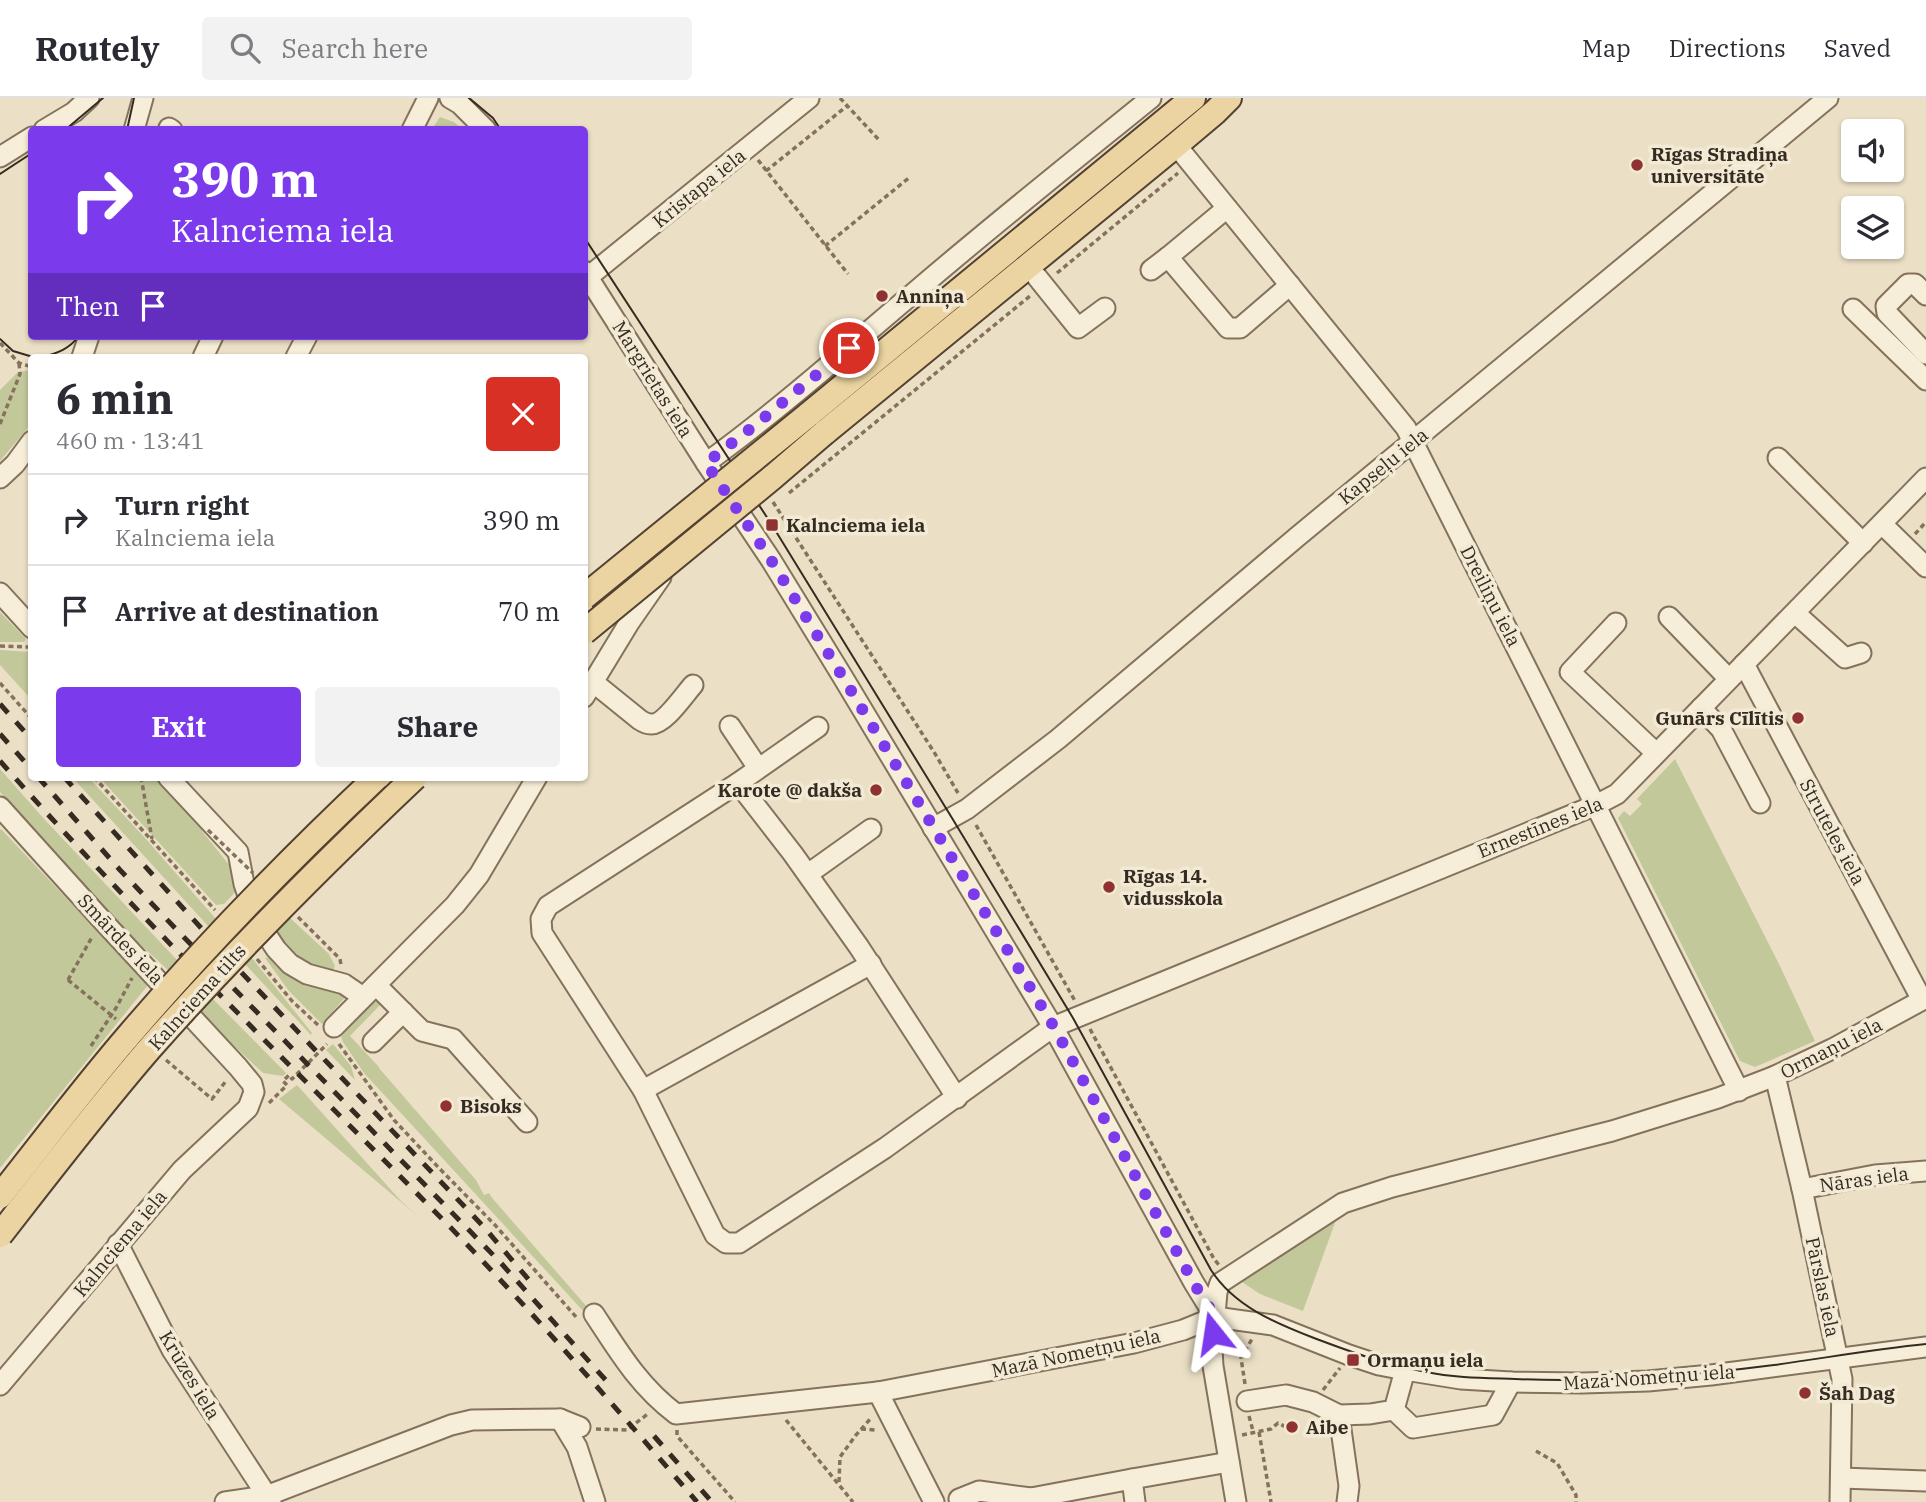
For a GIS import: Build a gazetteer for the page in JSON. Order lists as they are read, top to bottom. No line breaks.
{"streets":{"main road":["Kalnciema tilts"],"street":["Kristapa iela","Margrietas iela","Kapseļu iela","Dreiliņu iela","Ernestīnes iela","Struteles iela","Smārdes iela","Ormaņu iela","Nāras iela","Kalnciema iela","Pārslas iela","Mazā Nometņu iela","Krūzes iela"]},"crossings":[["Margrietas iela","Kapseļu iela"],["Margrietas iela","Ernestīnes iela"],["Margrietas iela","Mazā Nometņu iela"],["Kapseļu iela","Dreiliņu iela"],["Dreiliņu iela","Ernestīnes iela"],["Dreiliņu iela","Ormaņu iela"],["Ernestīnes iela","Struteles iela"],["Struteles iela","Ormaņu iela"],["Smārdes iela","Kalnciema iela"],["Ormaņu iela","Pārslas iela"],["Nāras iela","Pārslas iela"],["Kalnciema iela","Krūzes iela"],["Pārslas iela","Mazā Nometņu iela"]],"places":{"other":["Rīgas Stradiņa universitāte","Anniņa","Gunārs Cīlītis","Karote @ dakša","Rīgas 14. vidusskola","Bisoks","Šah Dag","Aibe"],"transit":["Kalnciema iela","Ormaņu iela"]},"page":{"header":"Routely","search":"Search here","nav":["Map","Directions","Saved"],"turn":["390 m","Kalnciema iela"],"then":"Then","heading":["6 min","460 m · 13:41"],"list":[{"name":"Turn right","note":"Kalnciema iela","value":"390 m"},{"name":"Arrive at destination","value":"70 m"}],"buttons":["Exit","Share"]}}
